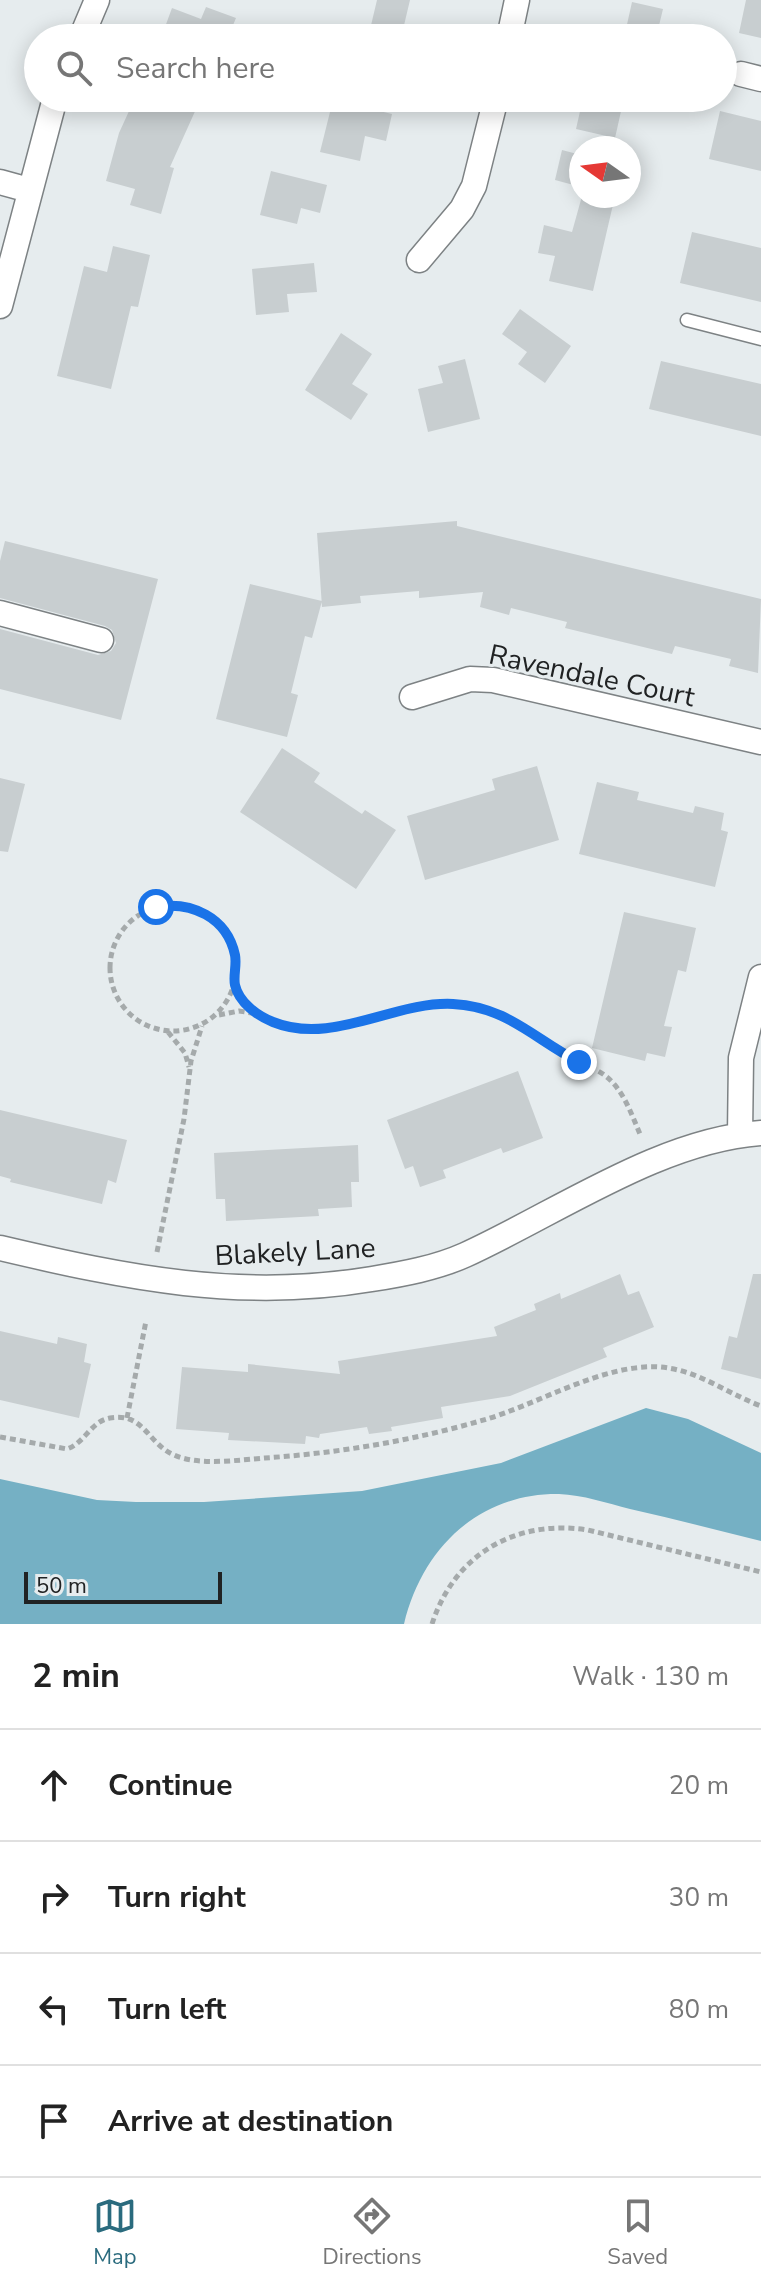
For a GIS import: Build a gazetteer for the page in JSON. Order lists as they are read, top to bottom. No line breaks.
{"streets":{"street":["Ravendale Court","Blakely Lane"]},"scale_bar":"50 m","north":"left","page":{"search":"Search here","scale":"50 m","heading":["2 min","Walk · 130 m"],"list":[["Continue","20 m"],["Turn right","30 m"],["Turn left","80 m"],"Arrive at destination"],"nav":["Map","Directions","Saved"]}}
